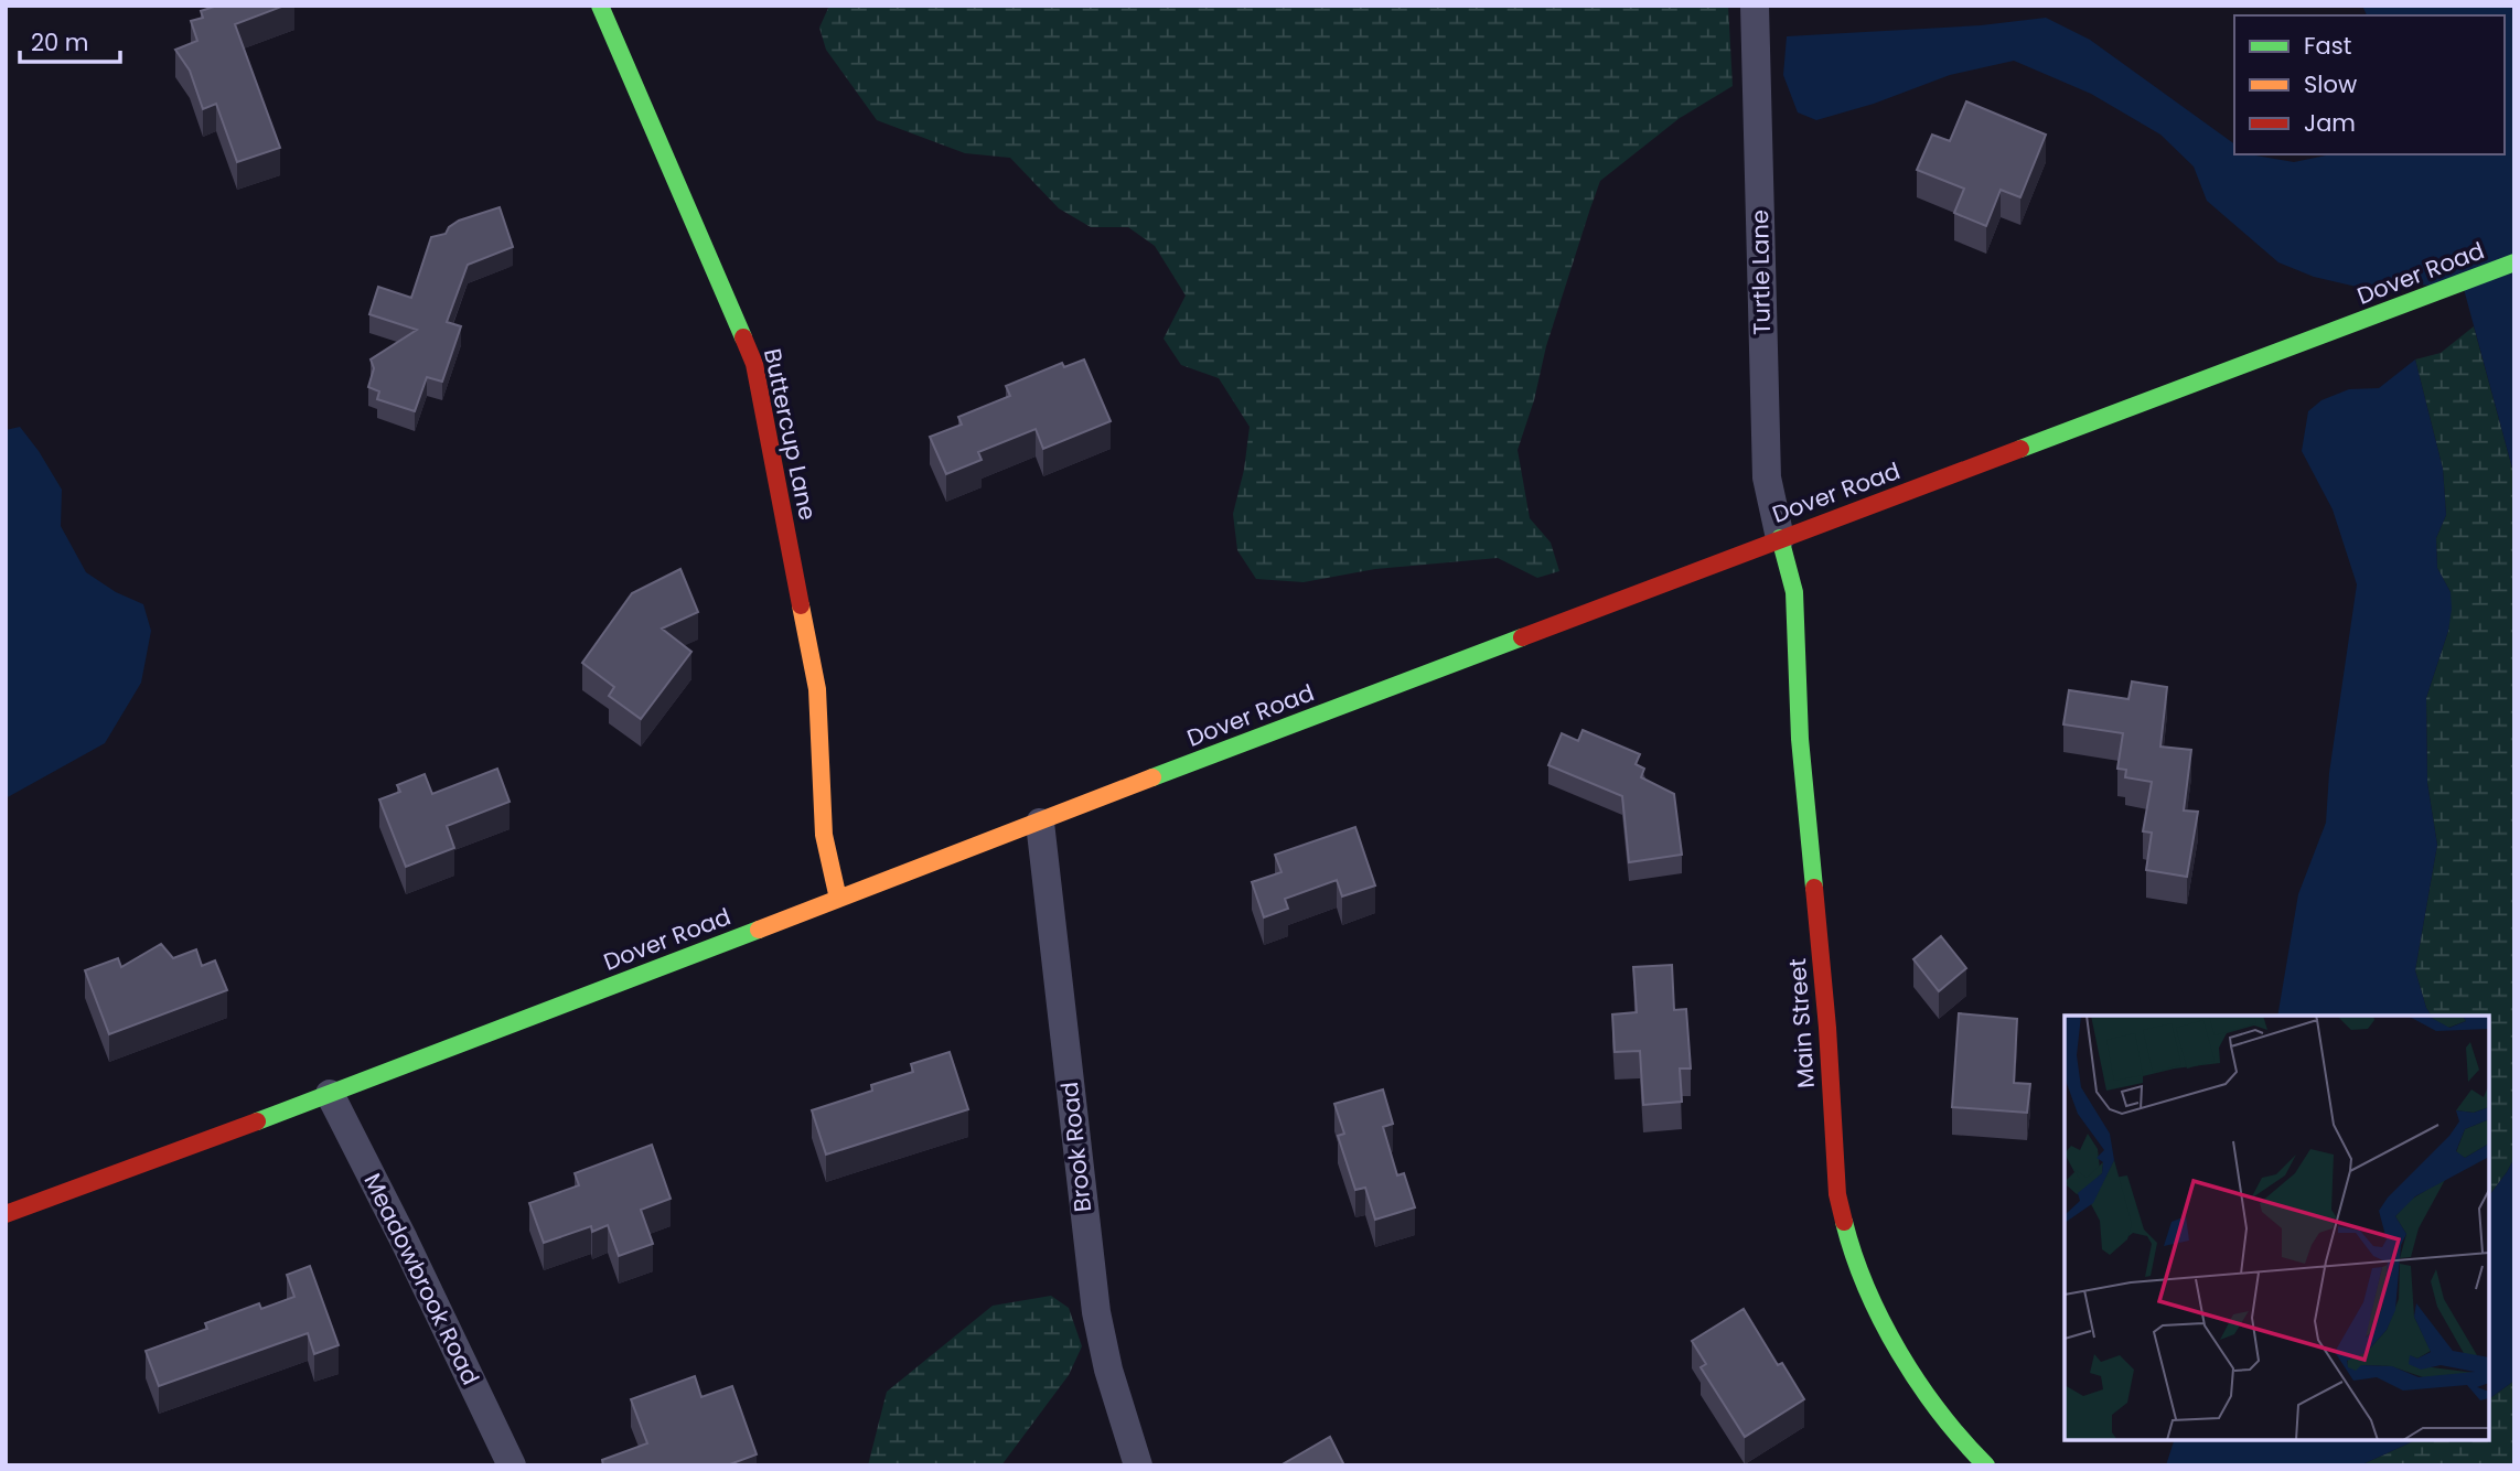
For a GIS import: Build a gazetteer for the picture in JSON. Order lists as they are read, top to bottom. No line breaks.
{"streets":{"street":["Turtle Lane","Dover Road","Buttercup Lane","Main Street","Brook Road","Meadowbrook Road"]},"crossings":[["Turtle Lane","Dover Road"],["Turtle Lane","Main Street"],["Dover Road","Buttercup Lane"],["Dover Road","Main Street"],["Dover Road","Brook Road"],["Dover Road","Meadowbrook Road"]],"legend":["Fast","Slow","Jam"],"scale_bar":"20 m"}
